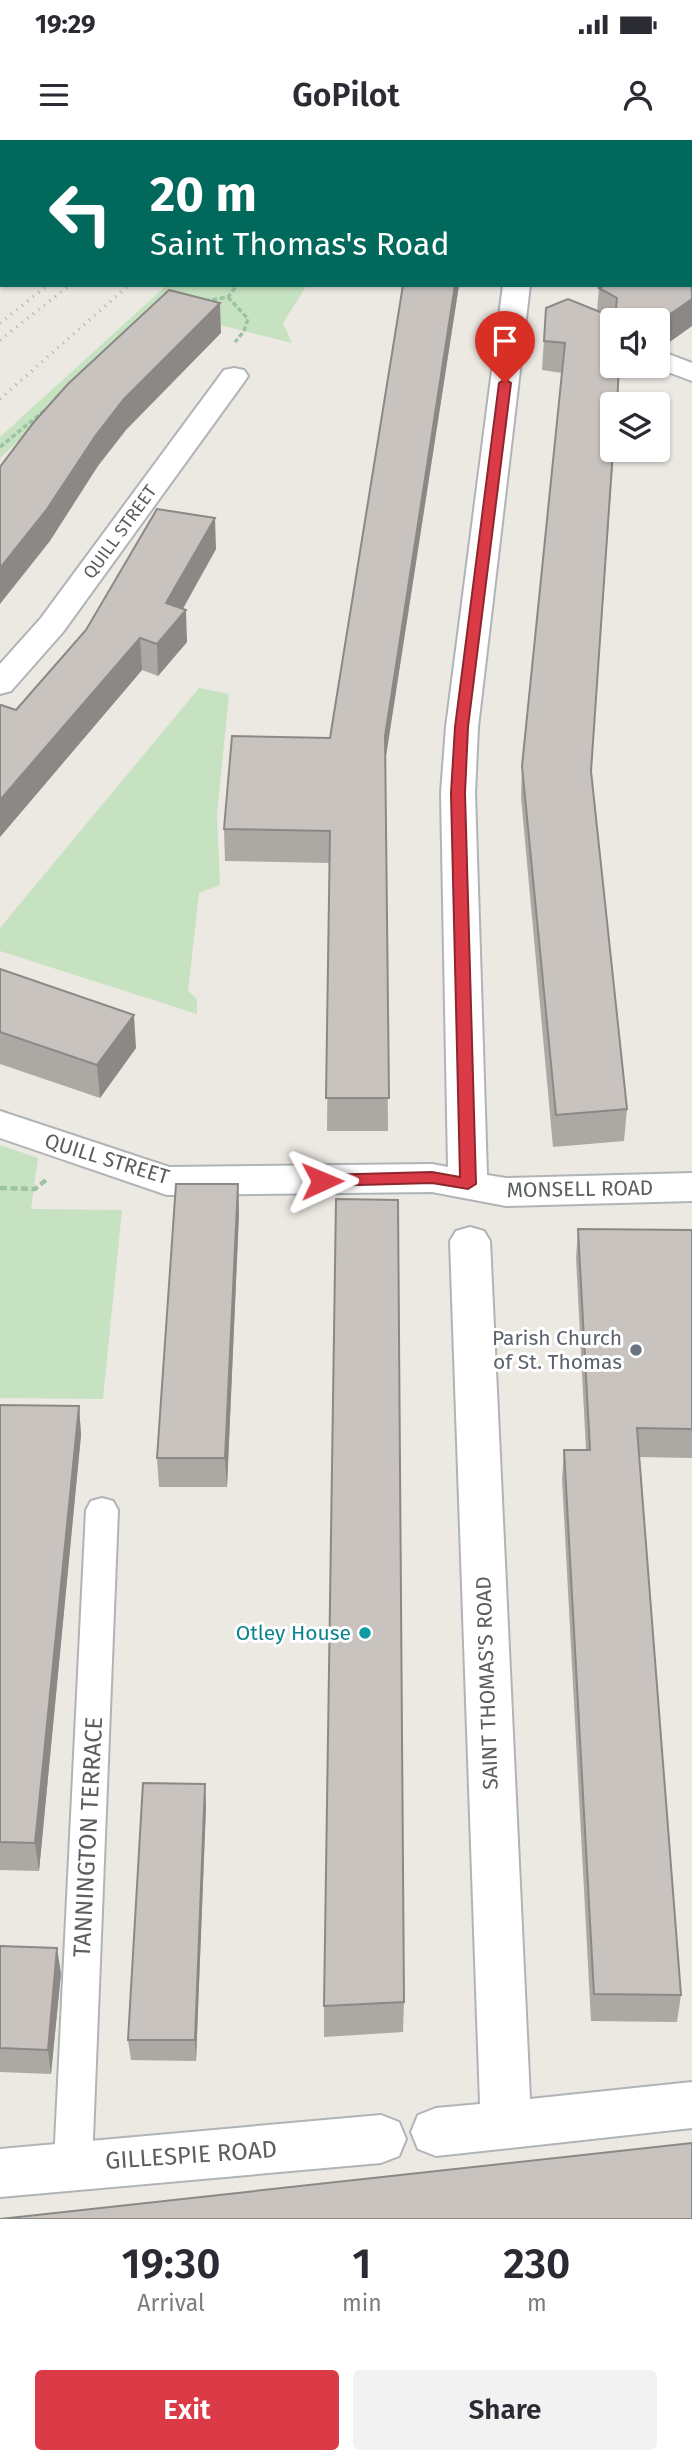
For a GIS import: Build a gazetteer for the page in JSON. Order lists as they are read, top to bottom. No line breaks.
{"streets":{"street":["QUILL STREET","MONSELL ROAD","SAINT THOMAS'S ROAD","GILLESPIE ROAD"],"lane":["TANNINGTON TERRACE"]},"crossings":[["QUILL STREET","MONSELL ROAD"],["TANNINGTON TERRACE","GILLESPIE ROAD"]],"places":["Parish Church of St. Thomas","Otley House"],"page":{"status":"19:29","header":"GoPilot","turn":["20 m","Saint Thomas's Road"],"eta":["19:30","Arrival","1","min","230","m"],"buttons":["Exit","Share"]}}
